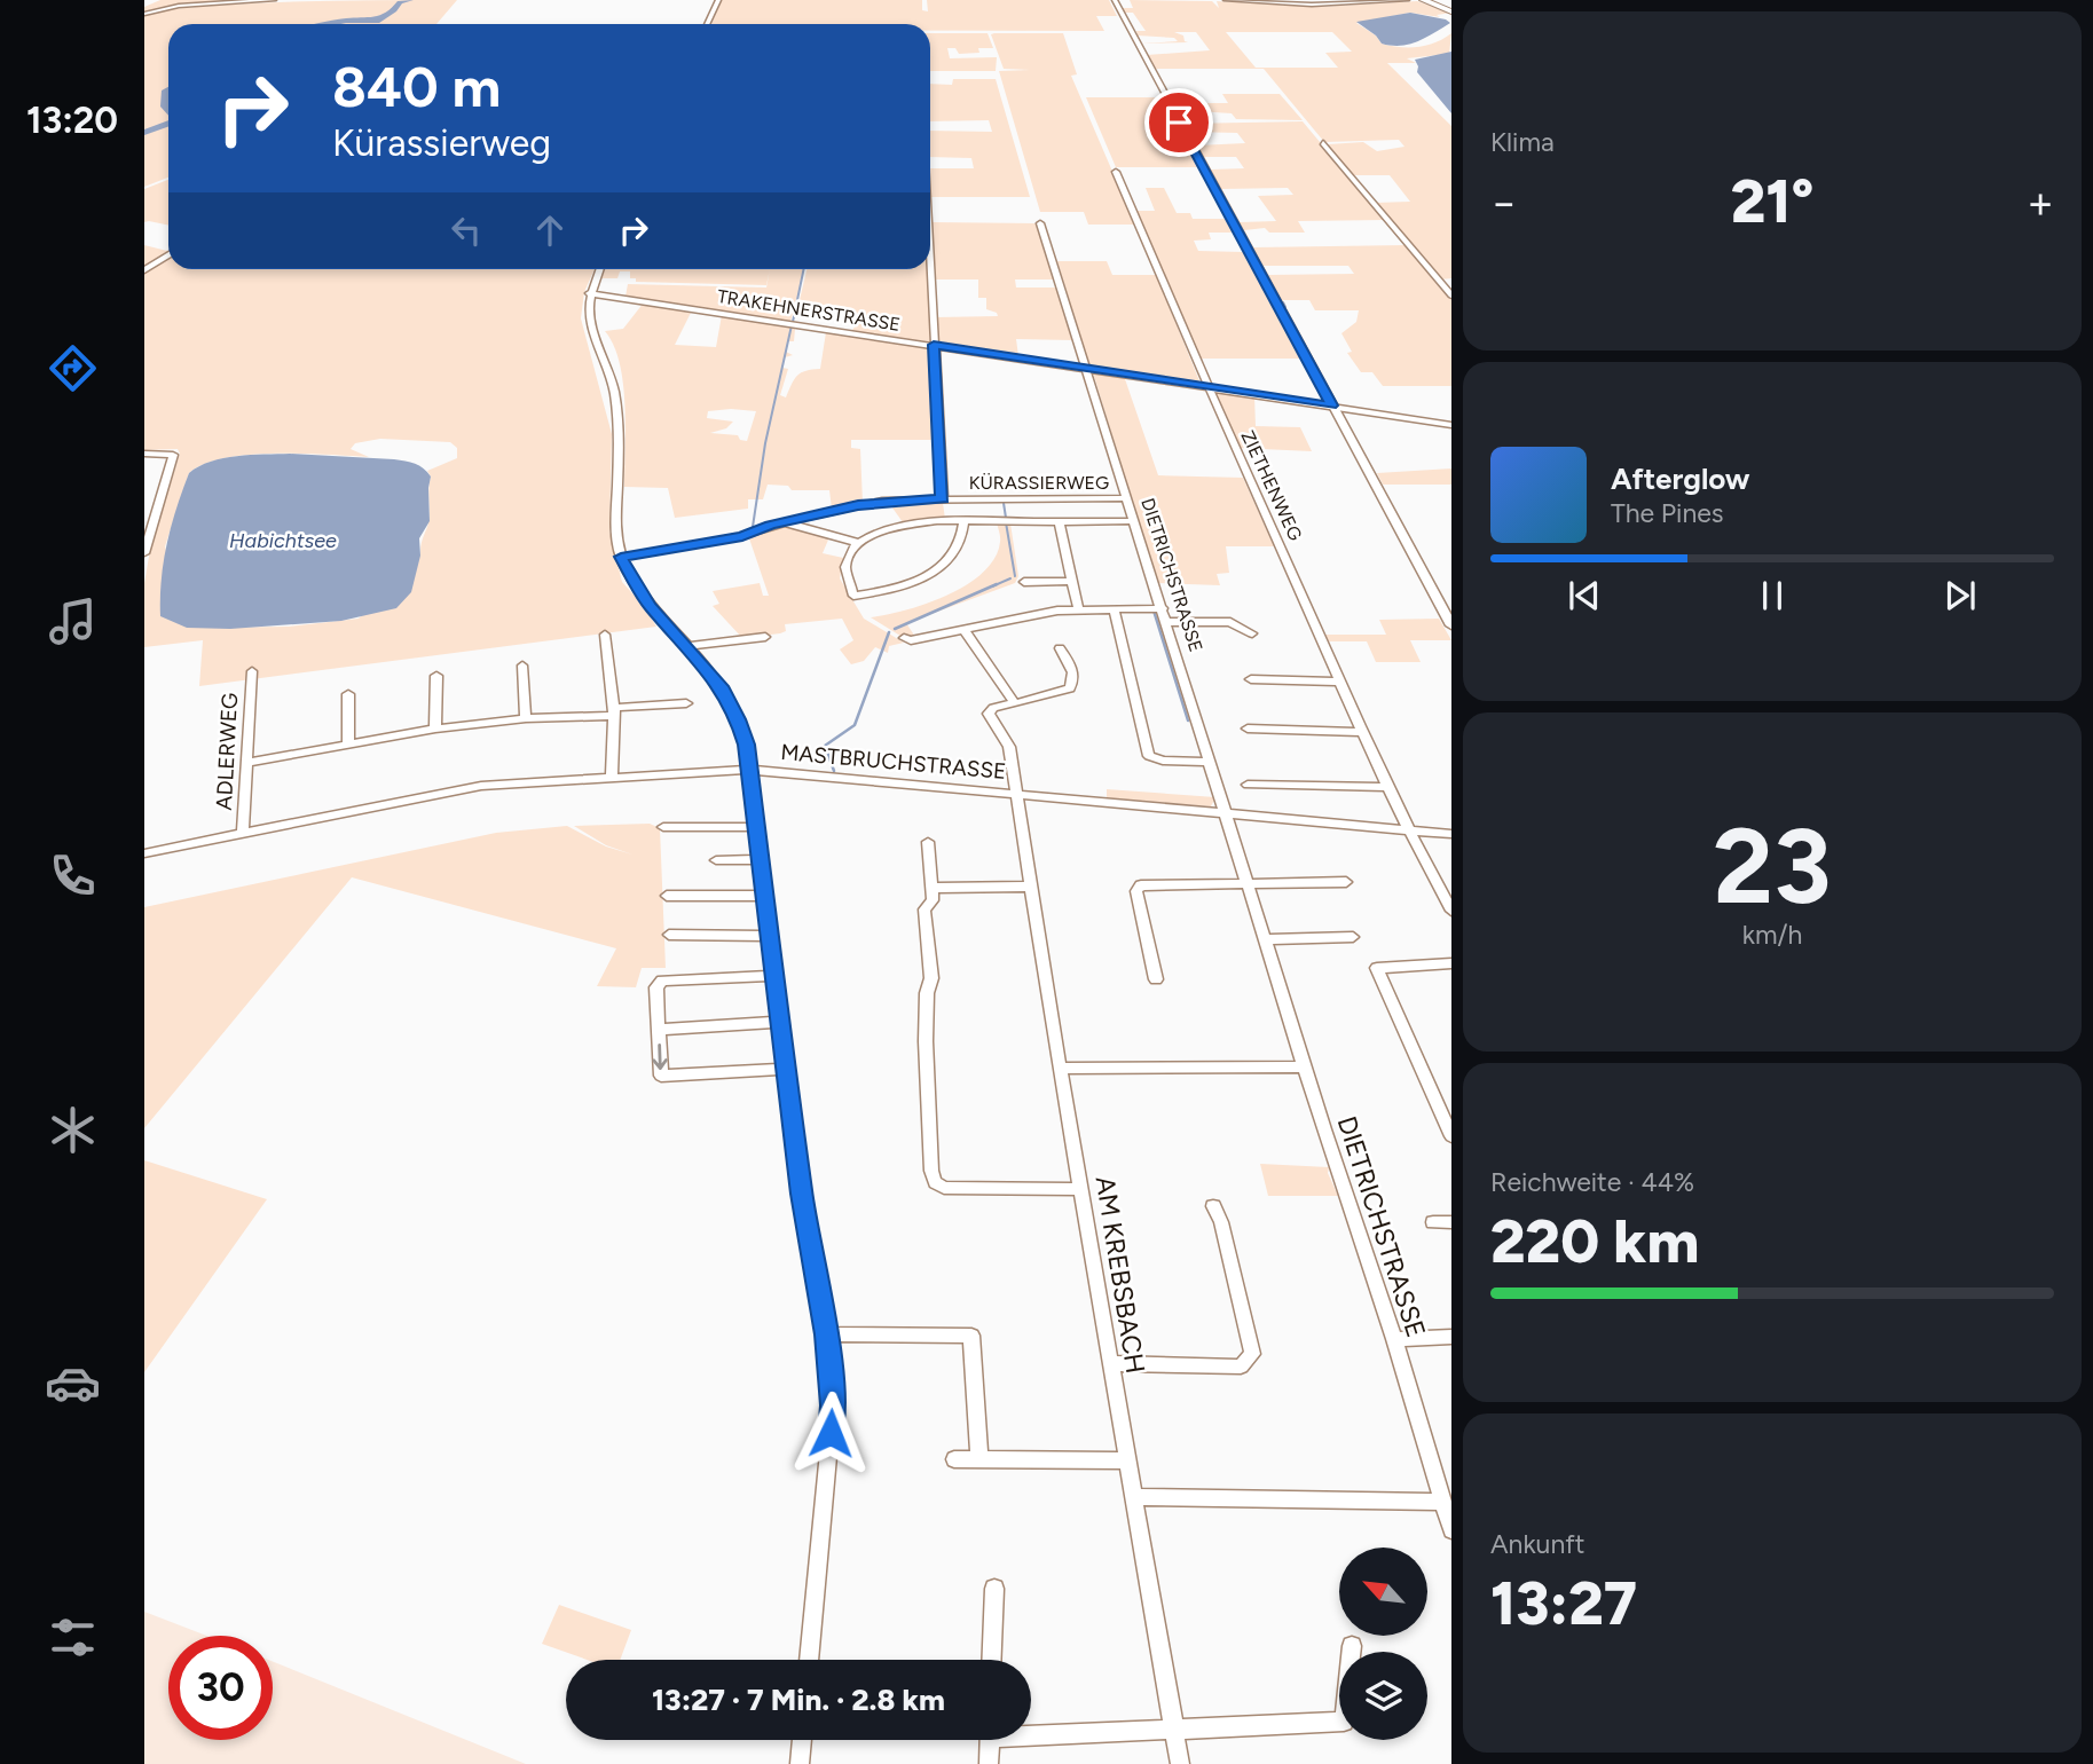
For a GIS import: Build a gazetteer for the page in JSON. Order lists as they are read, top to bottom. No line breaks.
{"streets":{"street":["TRAKEHNERSTRASSE","KÜRASSIERWEG","ZIETHENWEG","DIETRICHSTRASSE","ADLERWEG","MASTBRUCHSTRASSE","AM KREBSBACH"]},"crossings":[["TRAKEHNERSTRASSE","ZIETHENWEG"],["TRAKEHNERSTRASSE","DIETRICHSTRASSE"],["KÜRASSIERWEG","DIETRICHSTRASSE"],["ZIETHENWEG","MASTBRUCHSTRASSE"],["DIETRICHSTRASSE","MASTBRUCHSTRASSE"],["ADLERWEG","MASTBRUCHSTRASSE"],["MASTBRUCHSTRASSE","AM KREBSBACH"]],"water":["Habichtsee"],"north":"top left","page":{"tabs":"13:20","tile":["Klima",["23","km/h"],["Reichweite · 44%","220 km"],["Ankunft","13:27"]],"turn":["840 m","Kürassierweg"],"heat":["−","21°","+"],"song":["Afterglow","The Pines"],"limit":"30","trip":"13:27 · 7 Min. · 2.8 km"}}
